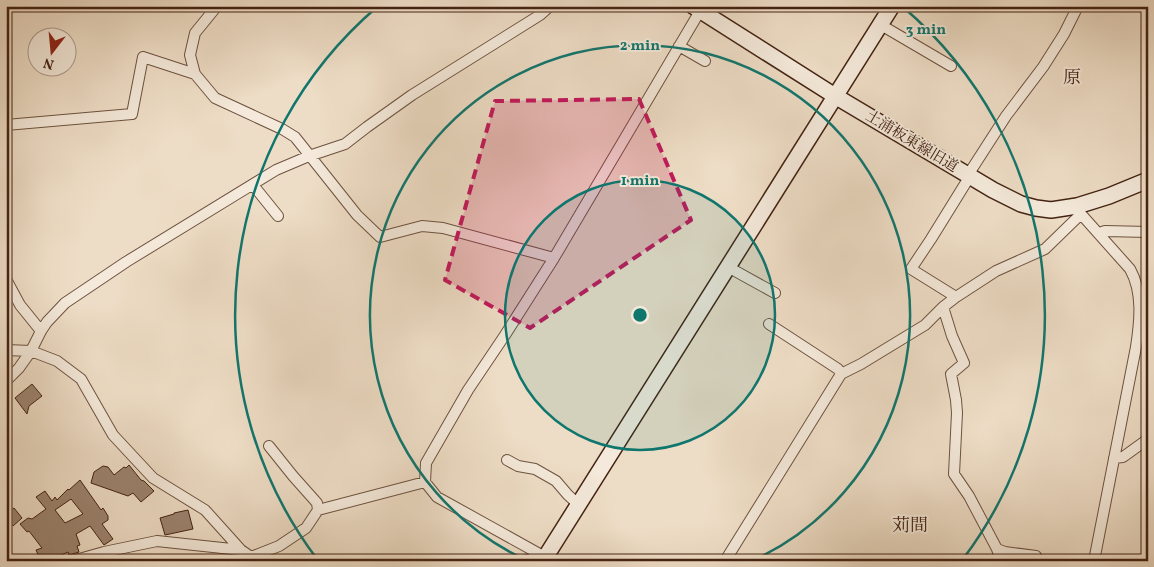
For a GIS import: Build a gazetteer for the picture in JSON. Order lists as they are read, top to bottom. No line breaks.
{"streets":{"street":["土浦板東線旧道"]},"districts":["原","苅間"],"north":"bottom","rings":["3 min","2 min","1 min"]}
